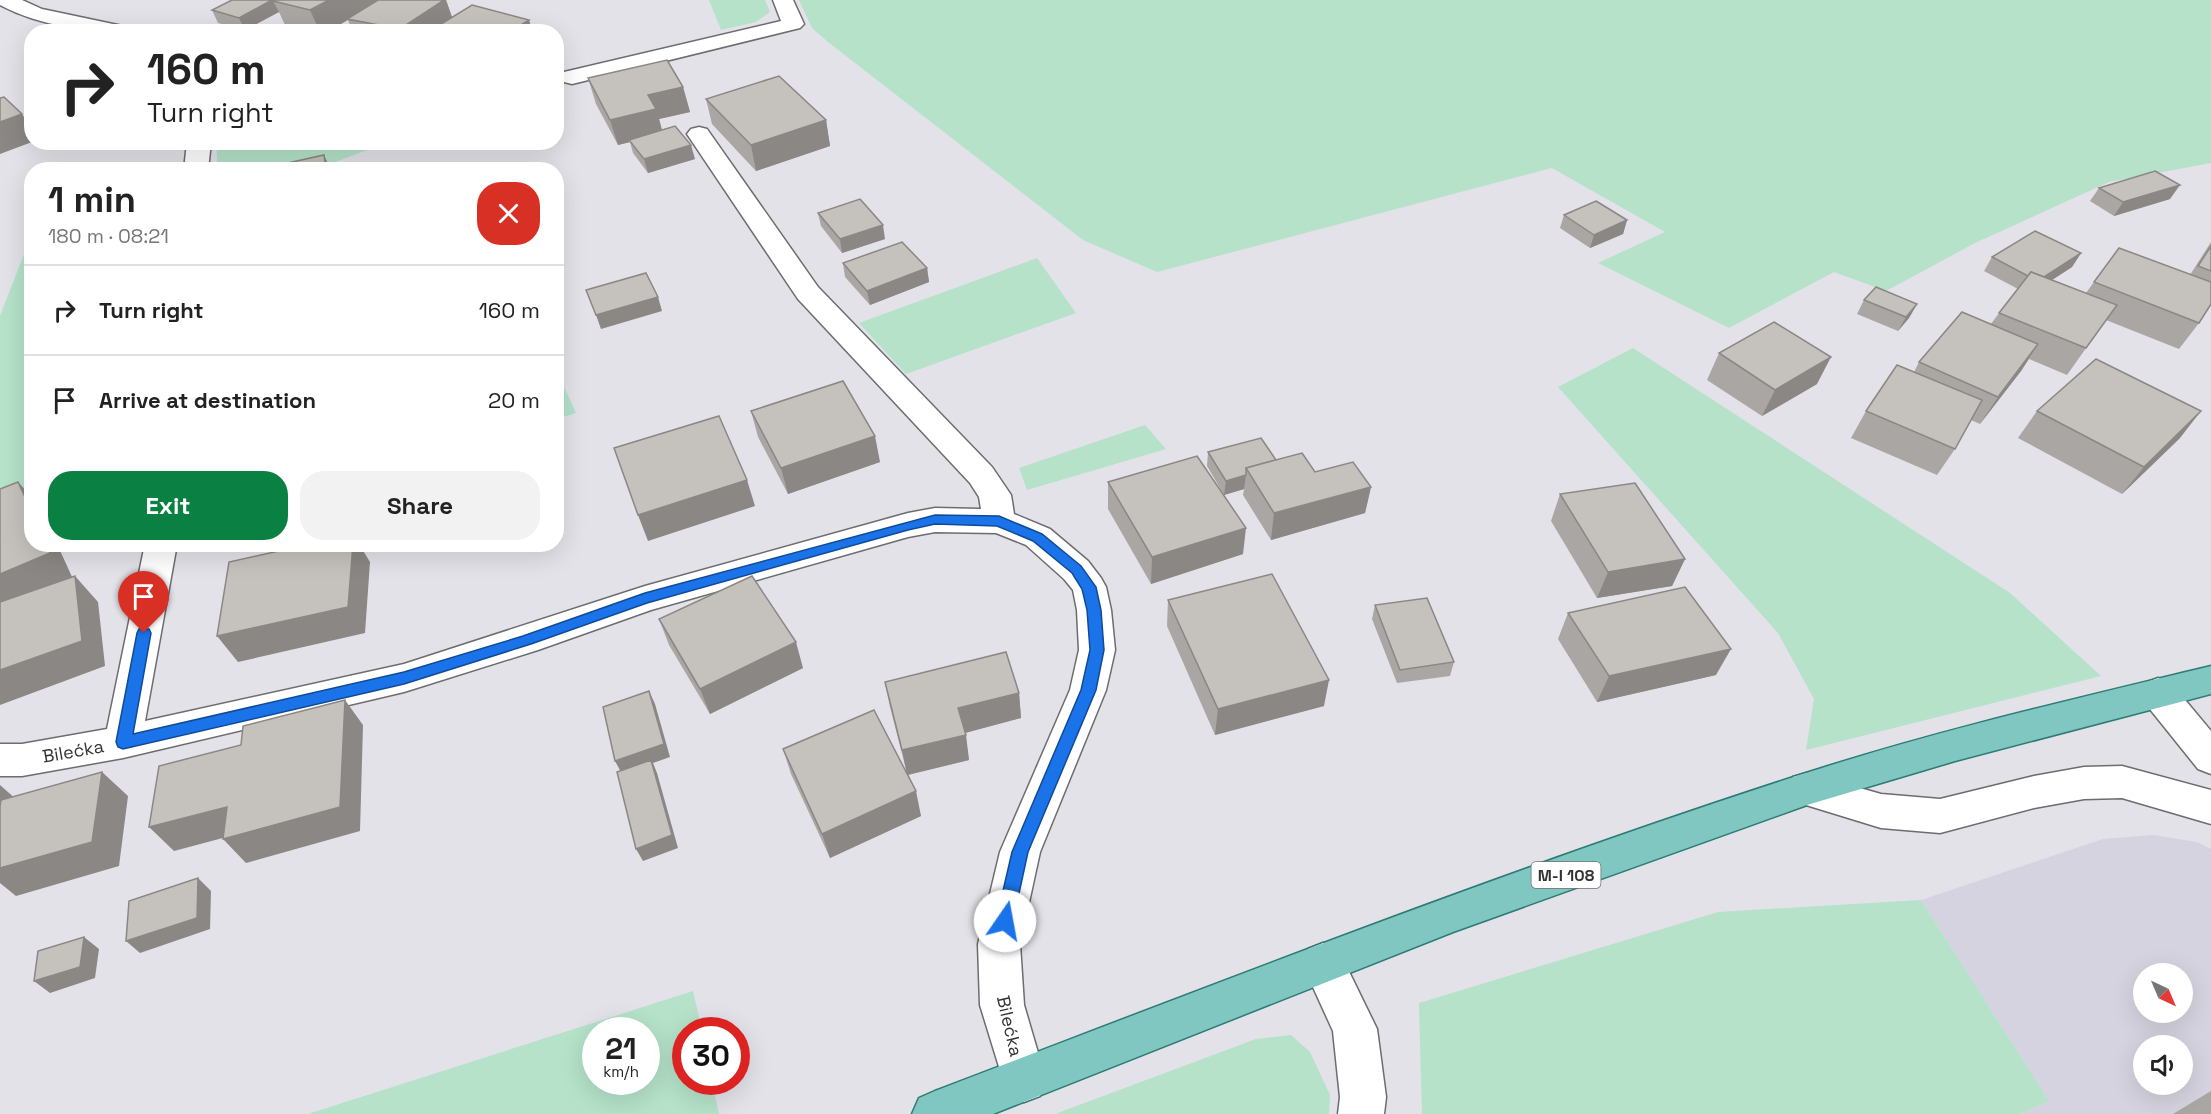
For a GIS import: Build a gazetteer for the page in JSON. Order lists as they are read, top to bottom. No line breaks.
{"streets":{"main road":["M-I 108"],"street":["Bilećka"]},"crossings":[["Bilećka","M-I 108"]],"north":"bottom right","page":{"turn":["160 m","Turn right"],"heading":["1 min","180 m · 08:21"],"list":[{"name":"Turn right","value":"160 m"},{"name":"Arrive at destination","value":"20 m"}],"buttons":["Exit","Share"],"speed":"21 km/h","limit":"30"}}
